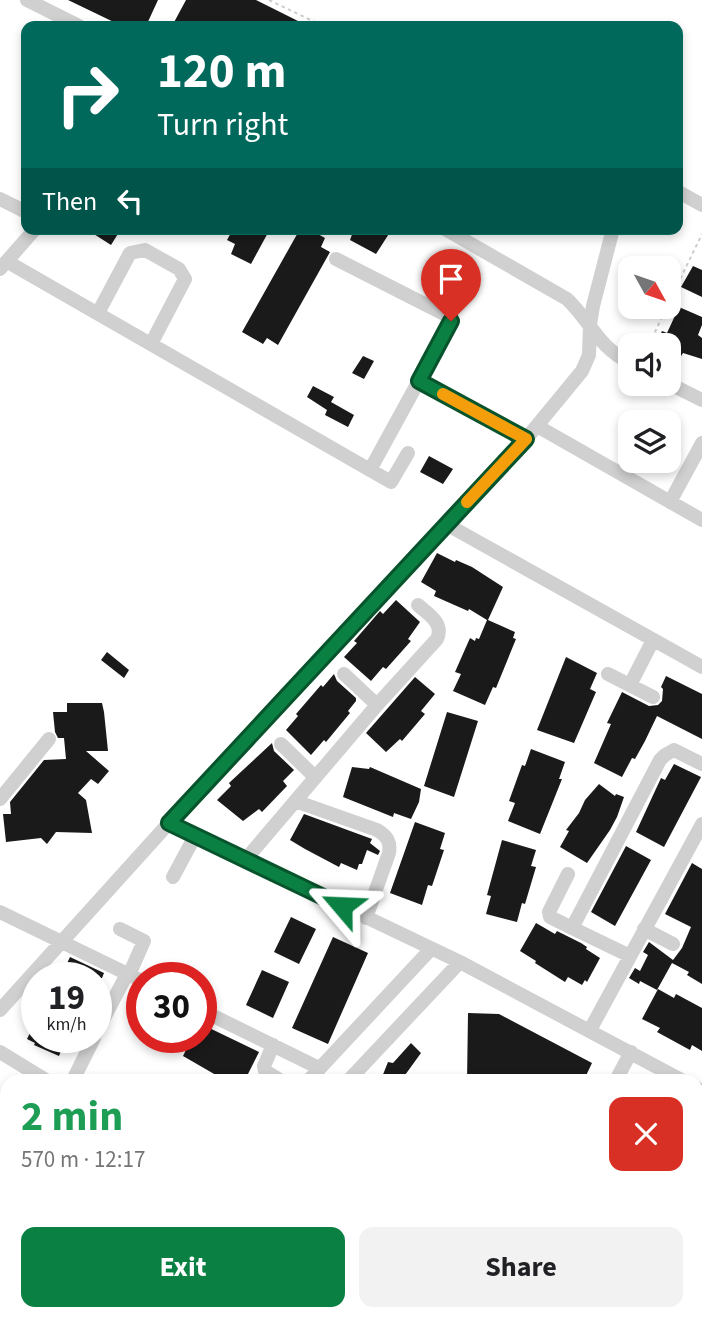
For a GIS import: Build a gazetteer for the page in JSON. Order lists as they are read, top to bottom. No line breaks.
{"north":"bottom right","page":{"turn":["120 m","Turn right"],"then":"Then","speed":"19 km/h","limit":"30","heading":["2 min","570 m · 12:17"],"buttons":["Exit","Share"]}}
